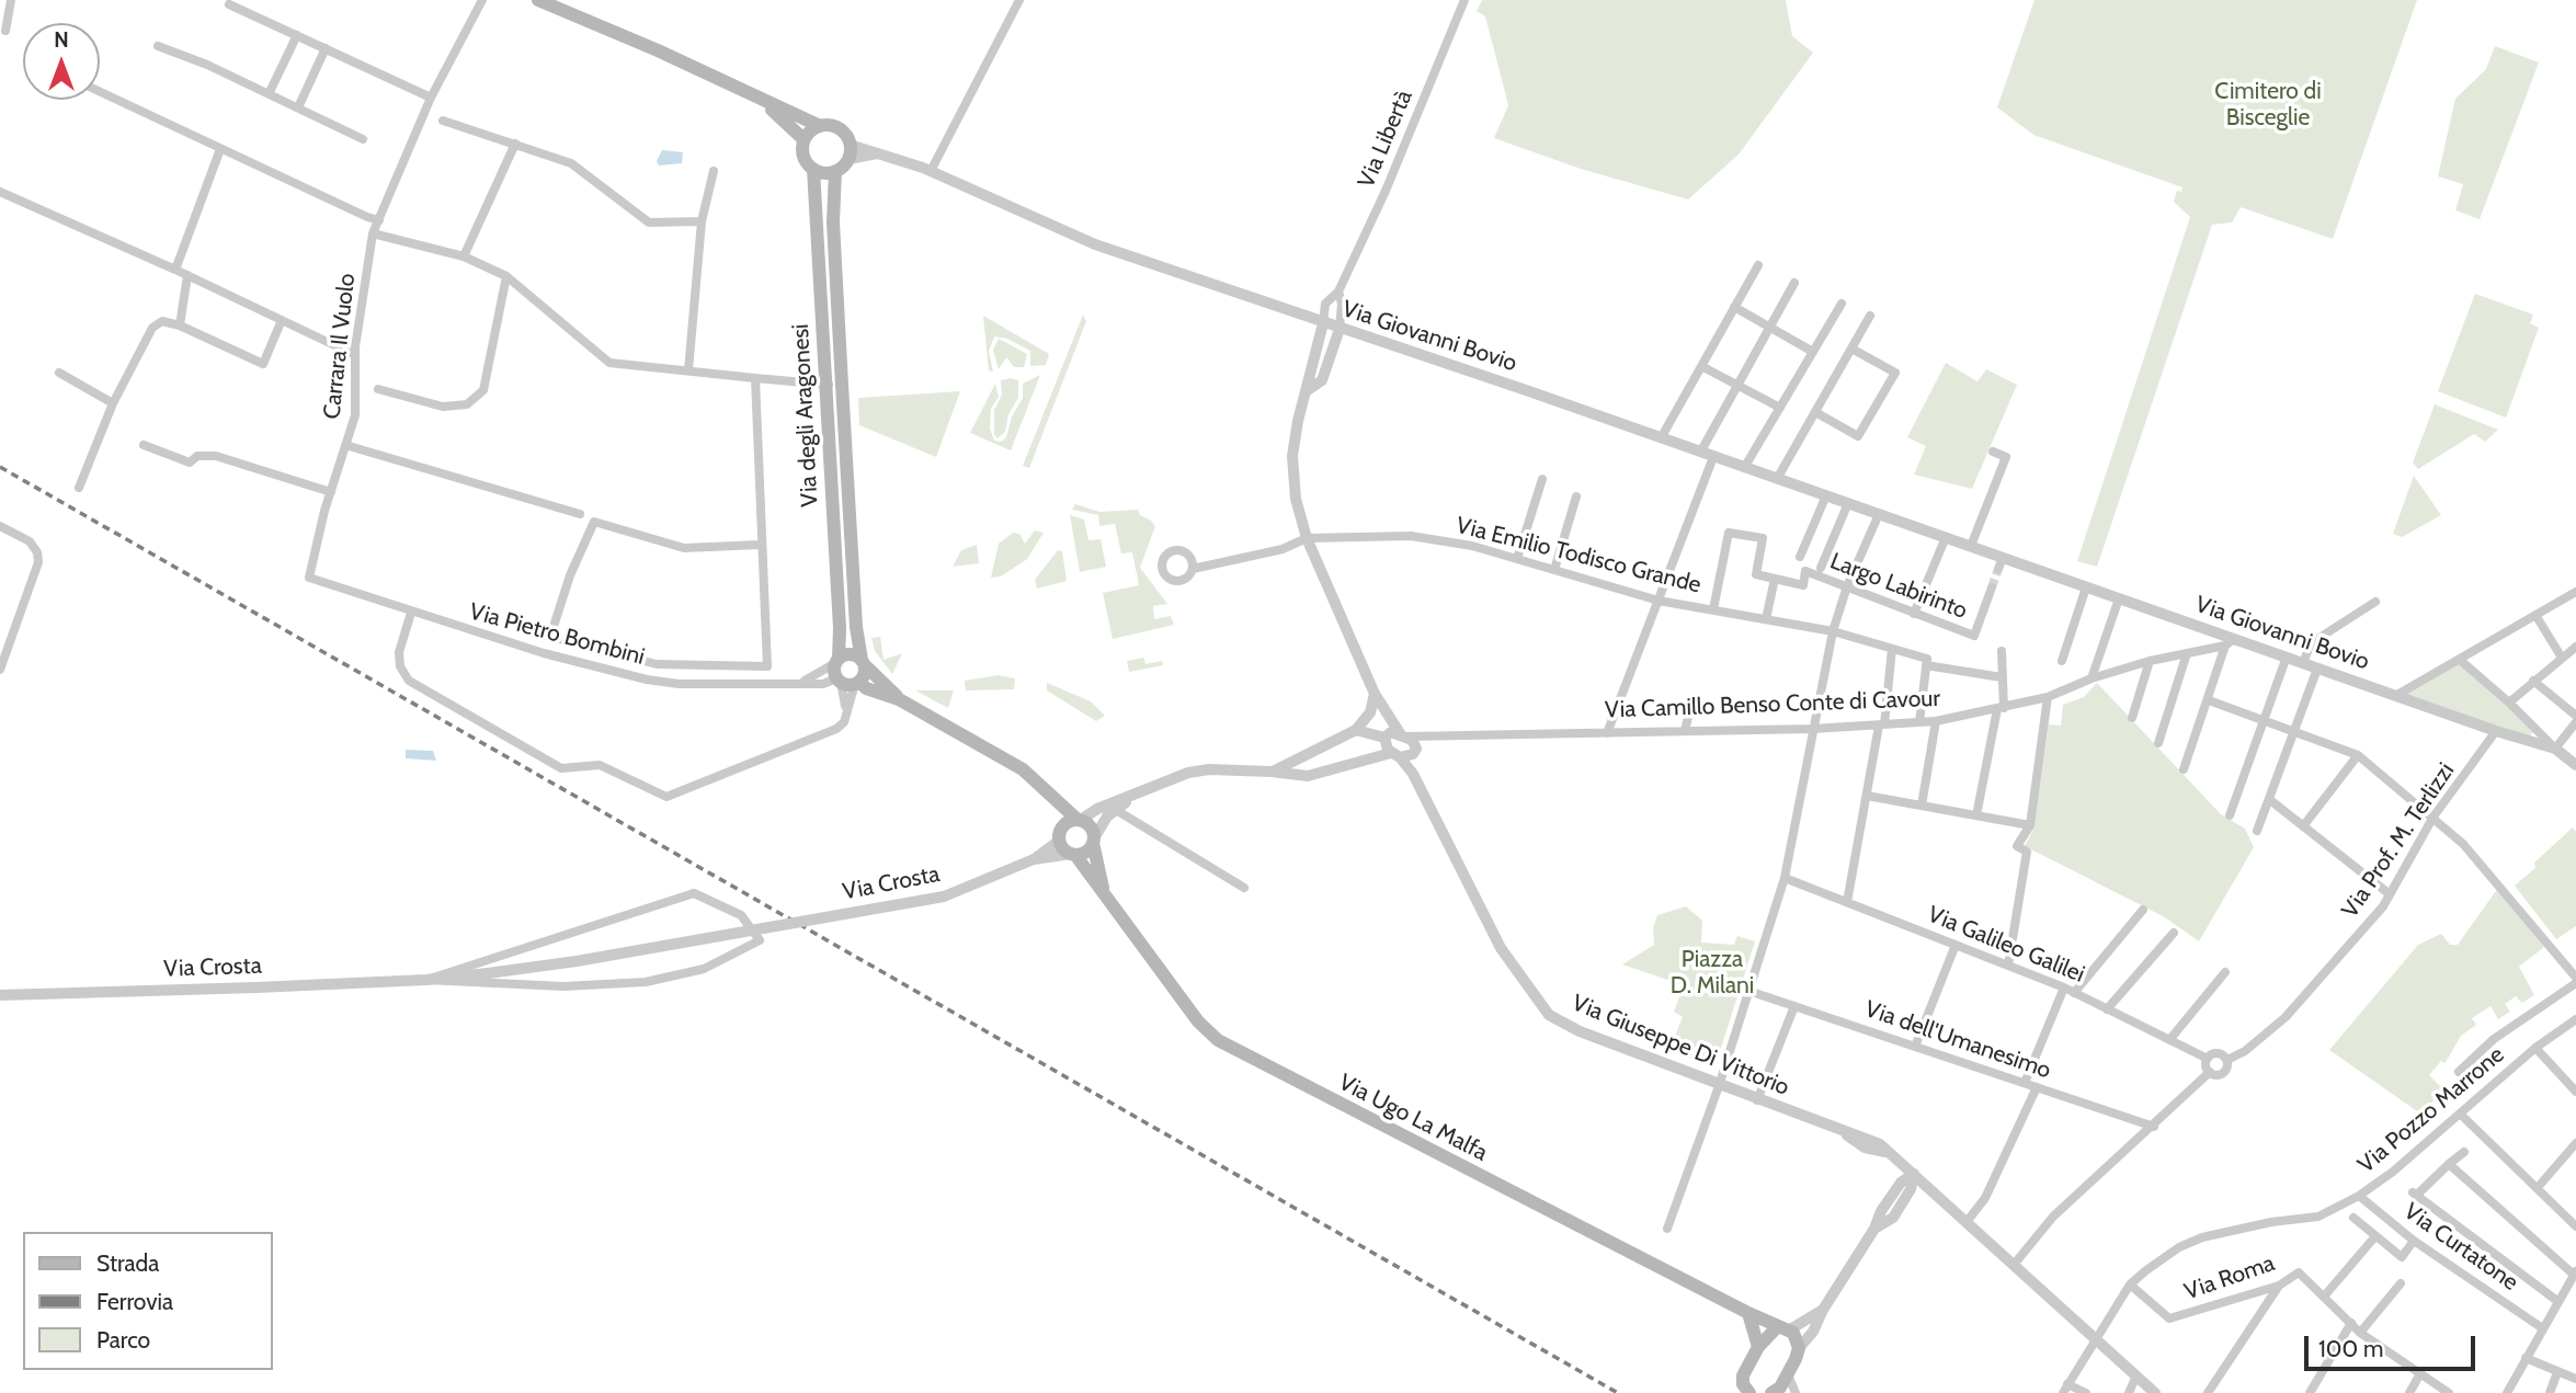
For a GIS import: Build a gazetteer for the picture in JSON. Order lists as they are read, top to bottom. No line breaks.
{"streets":{"main road":["Via degli Aragonesi","Via Ugo La Malfa"],"street":["Via Libertà","Via Giovanni Bovio","Carrara Il Vuolo","Via Emilio Todisco Grande","Largo Labirinto","Via Pietro Bombini","Via Camillo Benso Conte di Cavour","Via Prof. M. Terlizzi","Via Crosta","Via Galileo Galilei","Via dell'Umanesimo","Via Giuseppe Di Vittorio","Via Pozzo Marrone","Via Curtatone","Via Roma"]},"crossings":[["Via Libertà","Via Giovanni Bovio"],["Via Libertà","Via Giuseppe Di Vittorio"],["Via Giovanni Bovio","Via degli Aragonesi"],["Via Giovanni Bovio","Via Camillo Benso Conte di Cavour"],["Via Giovanni Bovio","Via Prof. M. Terlizzi"],["Via Giovanni Bovio","Via Giuseppe Di Vittorio"],["Carrara Il Vuolo","Via Pietro Bombini"],["Via degli Aragonesi","Via Pietro Bombini"],["Via Emilio Todisco Grande","Via Giuseppe Di Vittorio"],["Via Camillo Benso Conte di Cavour","Via Giuseppe Di Vittorio"],["Via Giuseppe Di Vittorio","Via Pozzo Marrone"],["Via Pozzo Marrone","Via Curtatone"],["Via Pozzo Marrone","Via Roma"]],"parks":["Cimitero di Bisceglie","Piazza D. Milani"],"legend":["Strada","Ferrovia","Parco"],"scale_bar":"100 m","north":"top"}
